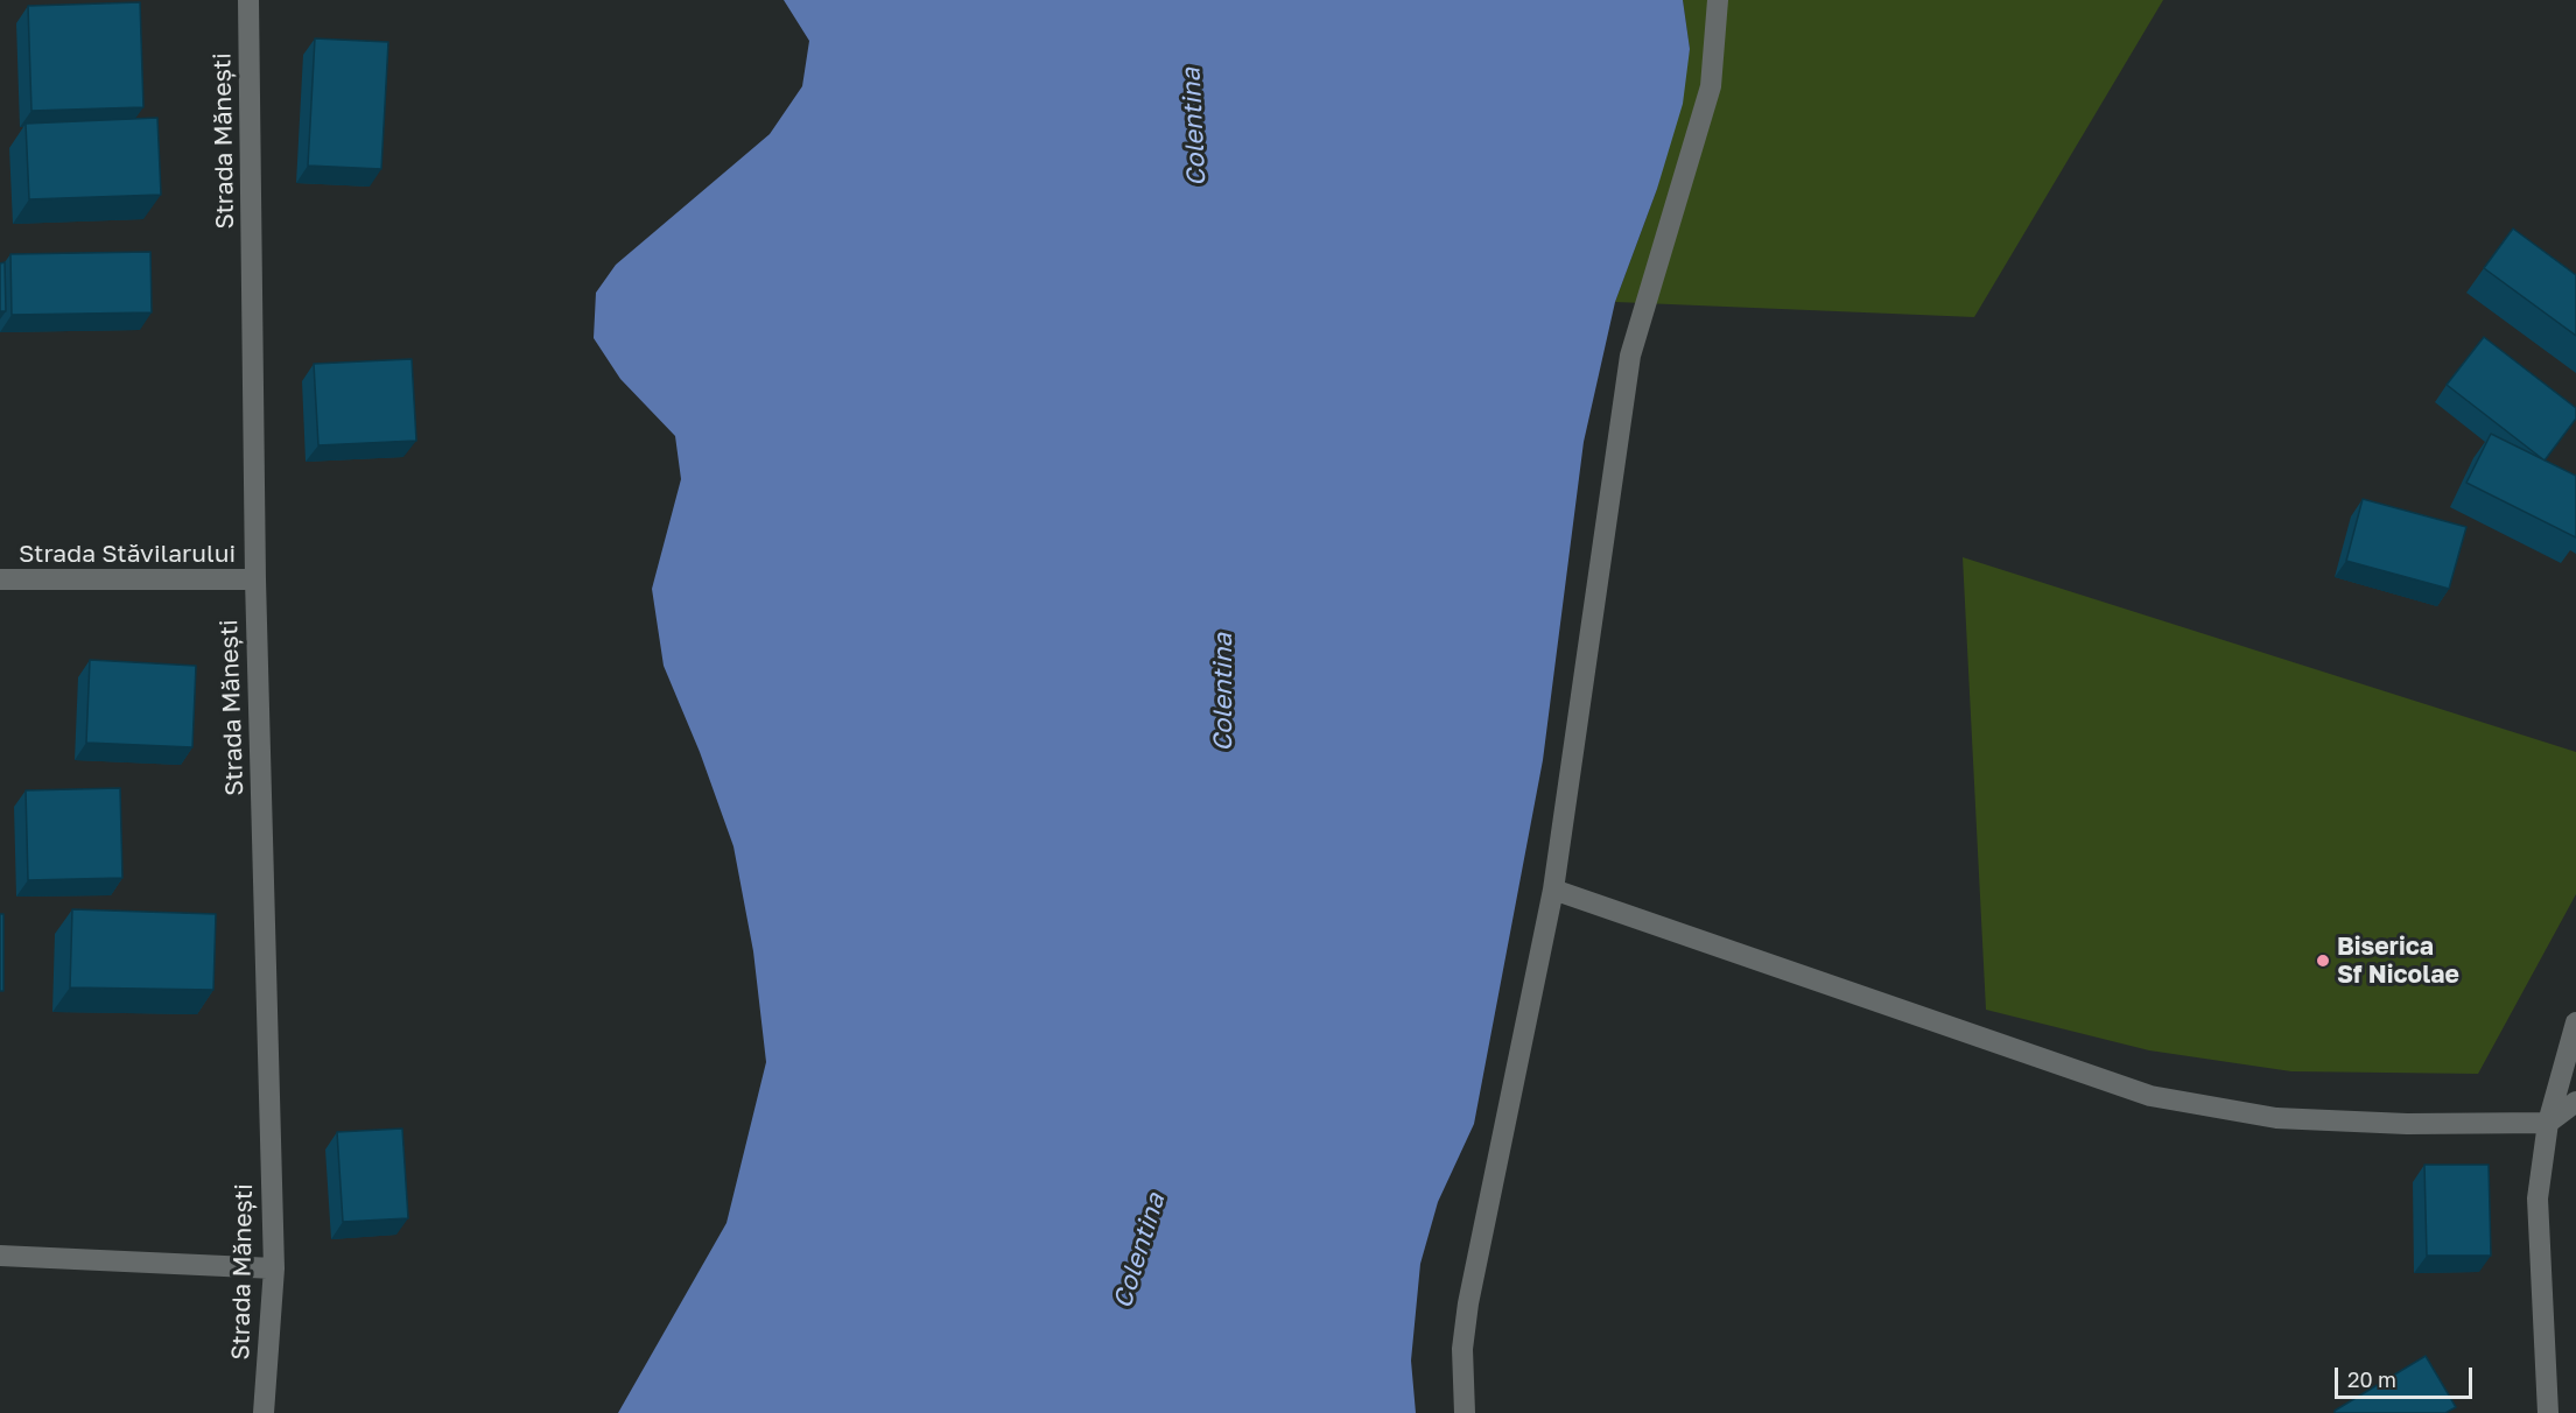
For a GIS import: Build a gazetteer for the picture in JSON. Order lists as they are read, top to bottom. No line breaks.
{"streets":{"street":["Strada Mănești","Strada Stăvilarului"]},"crossings":[["Strada Mănești","Strada Stăvilarului"]],"water":["Colentina"],"places":["Biserica Sf Nicolae"],"scale_bar":"20 m"}
